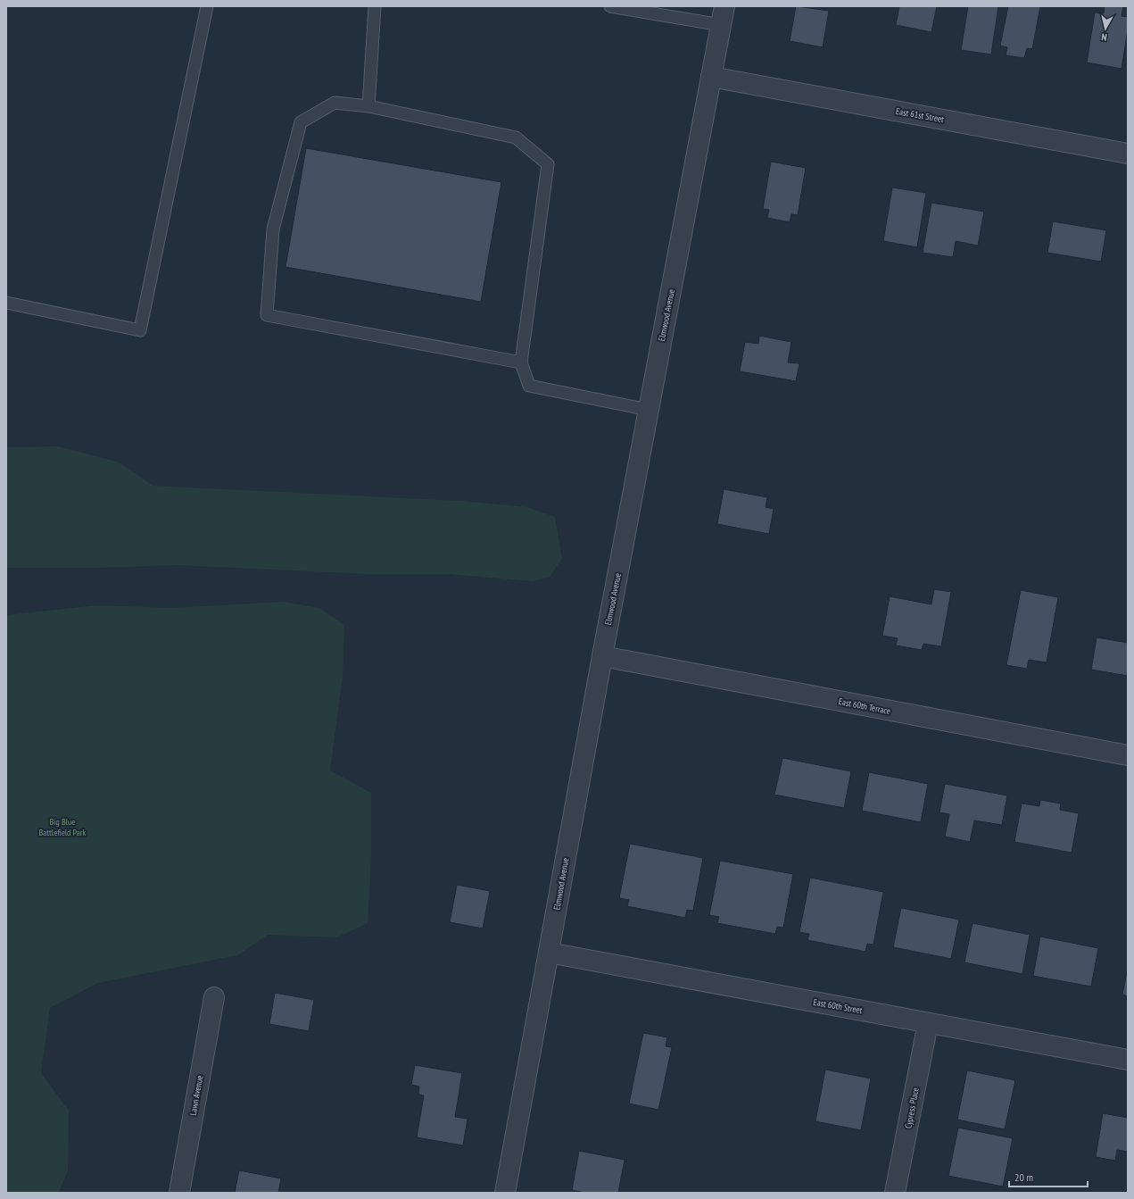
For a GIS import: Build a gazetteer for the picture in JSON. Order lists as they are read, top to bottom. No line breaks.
{"streets":{"street":["East 61st Street","Elmwood Avenue","East 60th Terrace","East 60th Street","Lawn Avenue","Cypress Place"]},"crossings":[["East 61st Street","Elmwood Avenue"],["Elmwood Avenue","East 60th Terrace"],["Elmwood Avenue","East 60th Street"],["East 60th Street","Cypress Place"]],"parks":["Big Blue Battlefield Park"],"scale_bar":"20 m","north":"bottom"}
